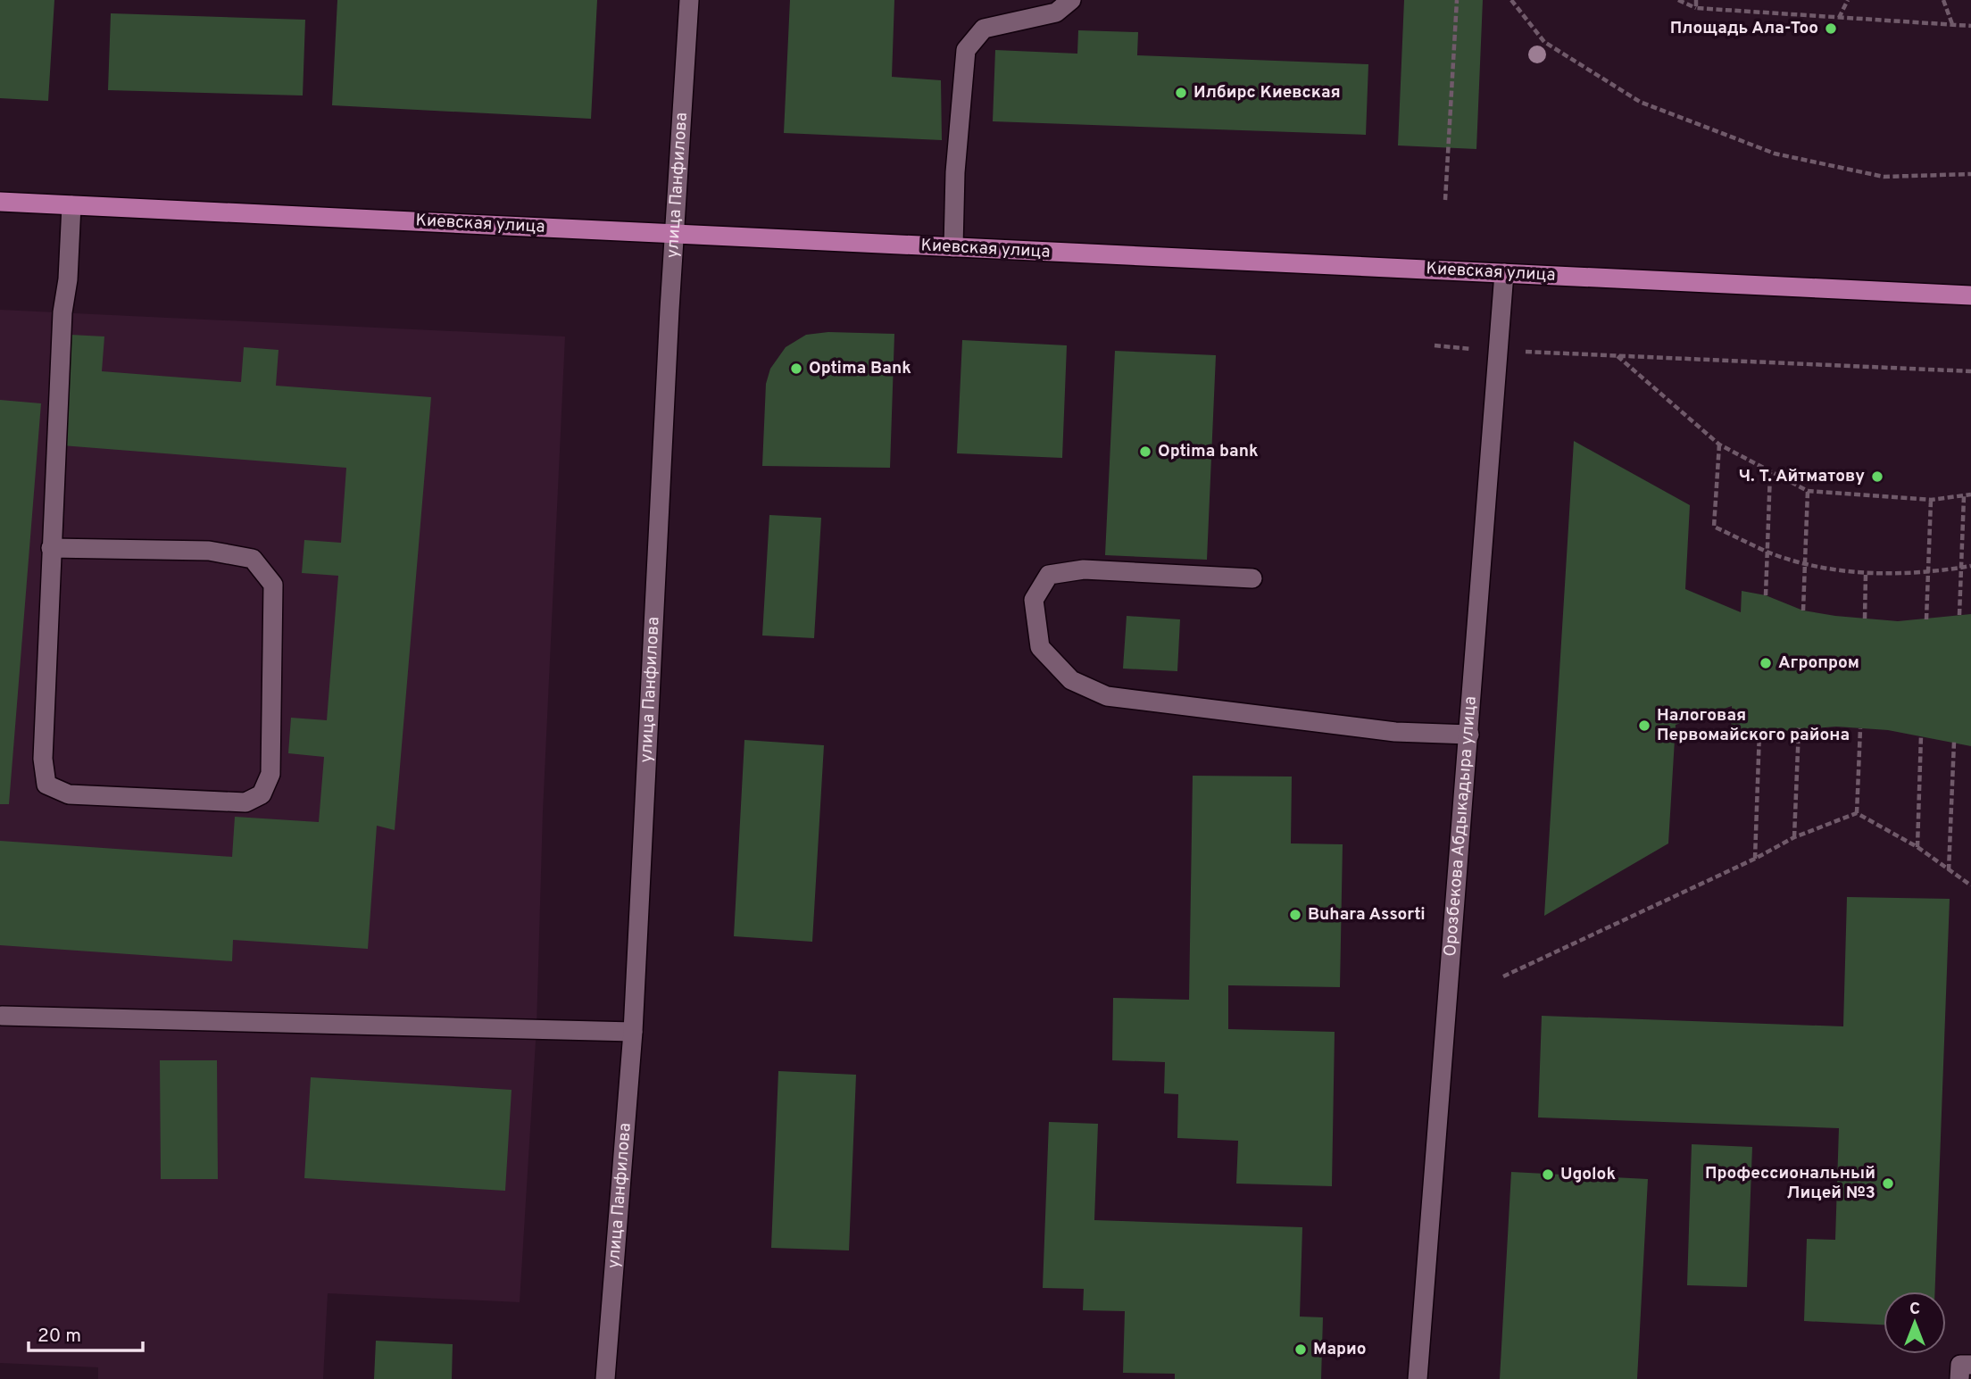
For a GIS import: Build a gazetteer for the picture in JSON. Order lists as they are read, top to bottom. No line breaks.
{"streets":{"main road":["Киевская улица"],"street":["улица Панфилова","Орозбекова Абдыкадыра улица"]},"crossings":[["улица Панфилова","Киевская улица"],["Киевская улица","Орозбекова Абдыкадыра улица"]],"places":["Площадь Ала-Тоо","Илбирс Киевская","Optima Bank","Optima bank","Ч. Т. Айтматову","Агропром","Налоговая Первомайского района","Buhara Assorti","Ugolok","Профессиональный Лицей №3","Марио"],"scale_bar":"20 m","north":"top"}
